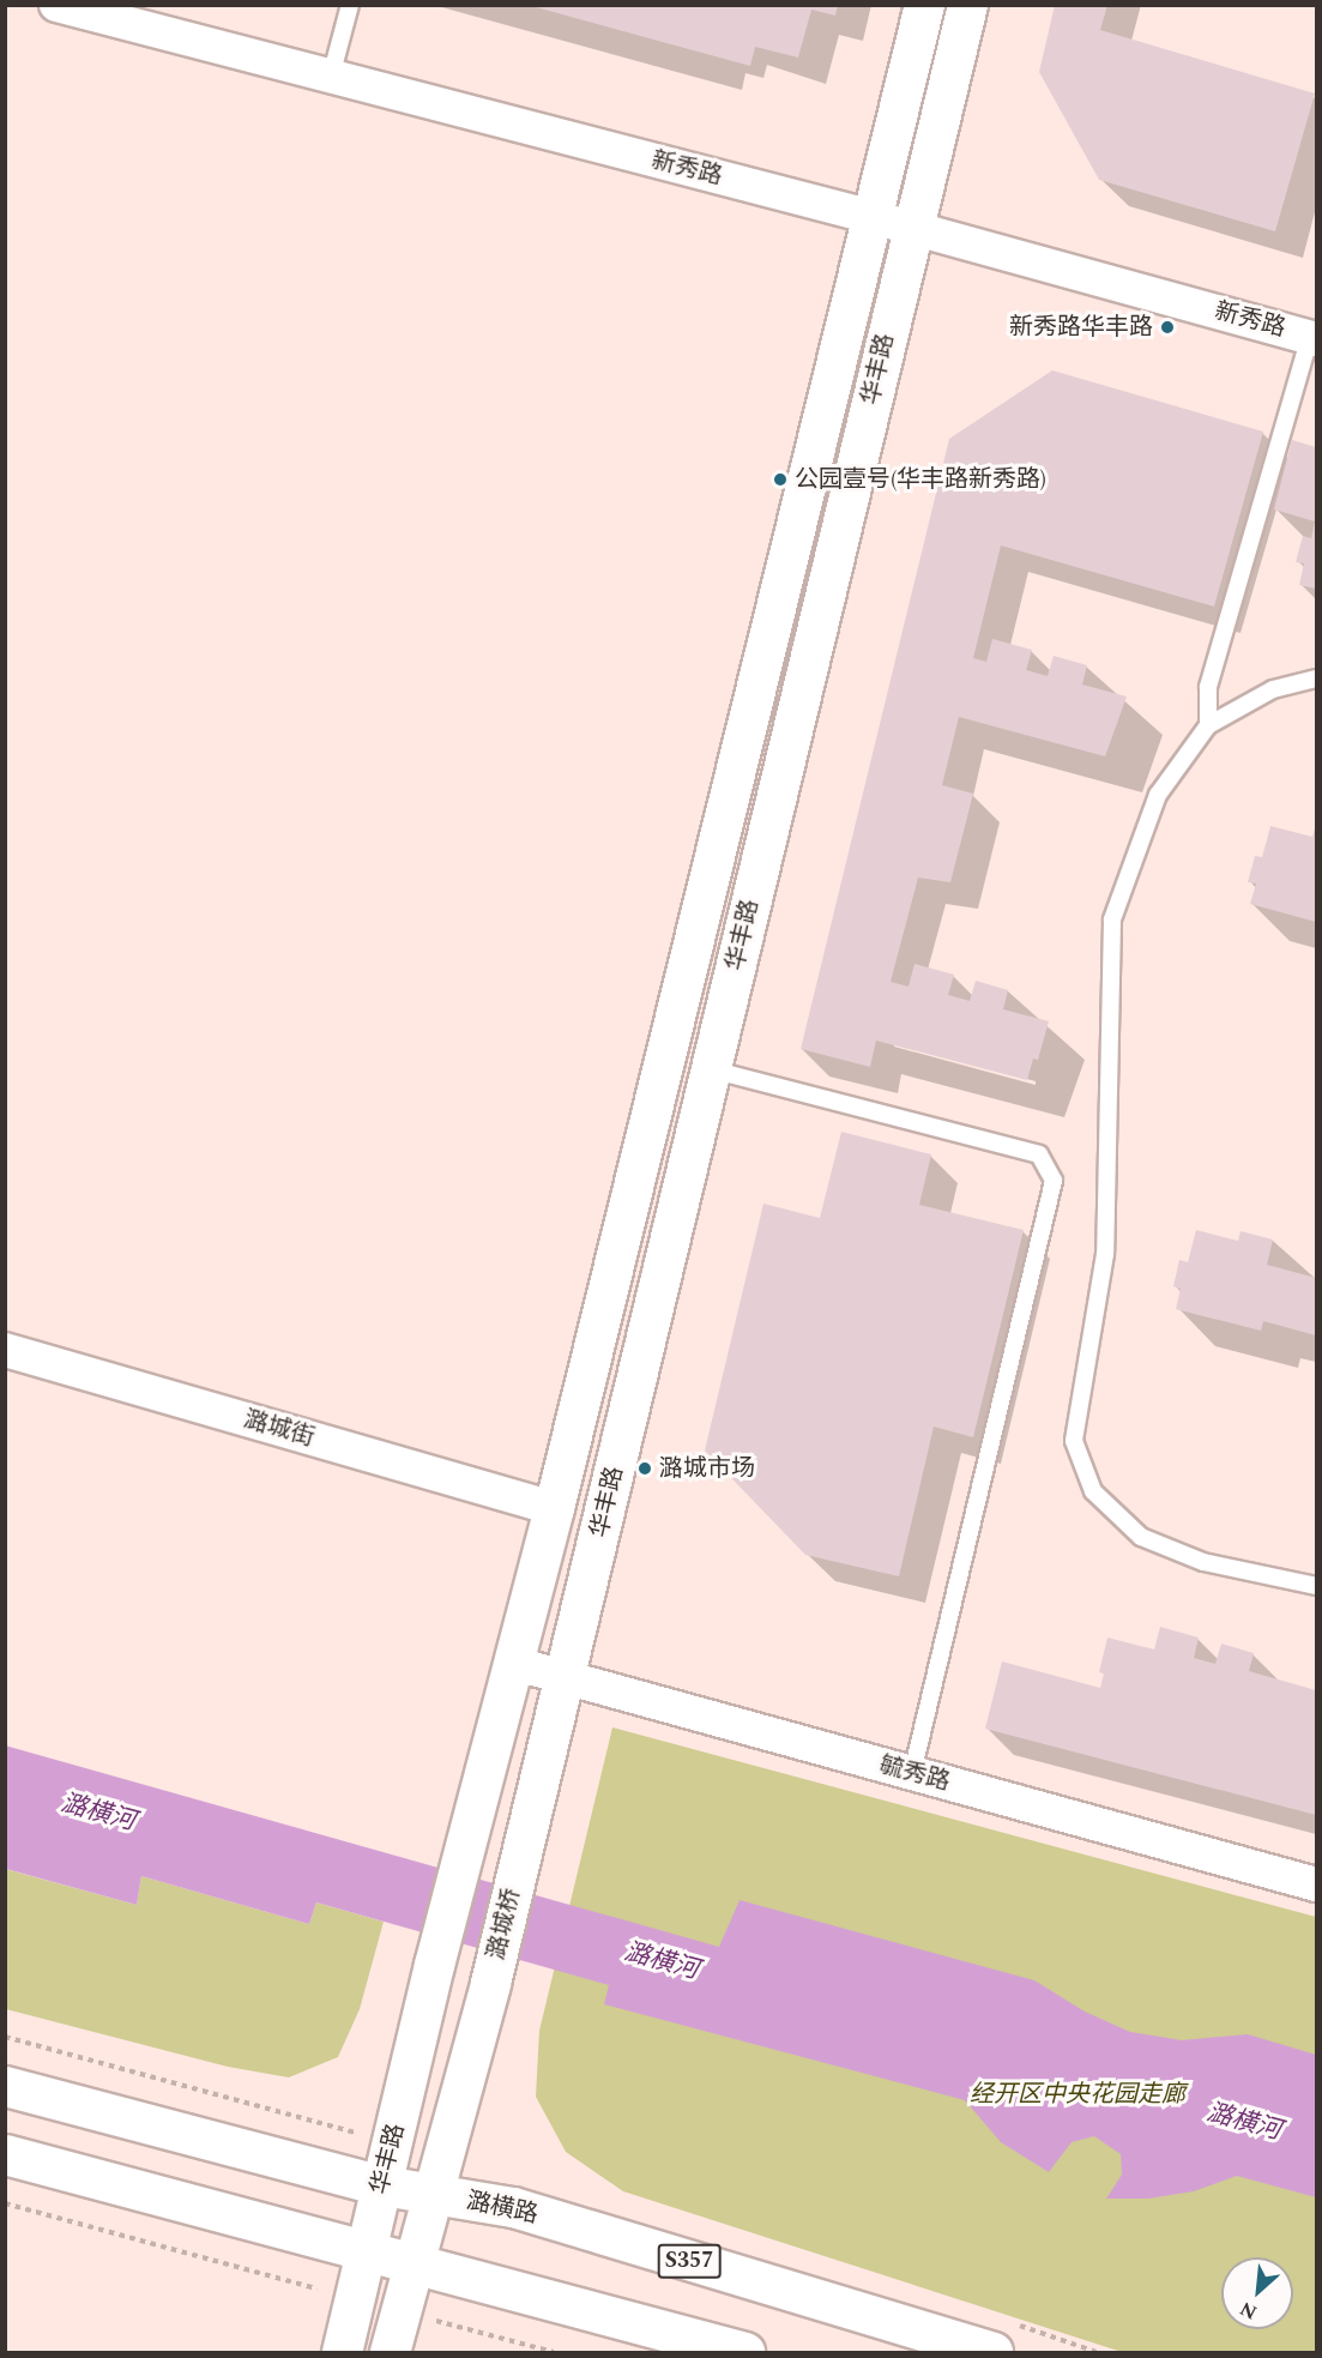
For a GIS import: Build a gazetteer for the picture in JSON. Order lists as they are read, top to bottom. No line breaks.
{"streets":{"street":["新秀路","华丰路","潞城街","毓秀路","潞城桥","潞横路","S357"]},"crossings":[["新秀路","华丰路"],["华丰路","潞城街"],["华丰路","毓秀路"],["华丰路","潞城桥"],["华丰路","潞横路"],["潞城桥","潞横路"]],"water":["潞横河"],"parks":["经开区中央花园走廊"],"places":["新秀路华丰路","公园壹号(华丰路新秀路)","潞城市场"],"north":"bottom left"}
